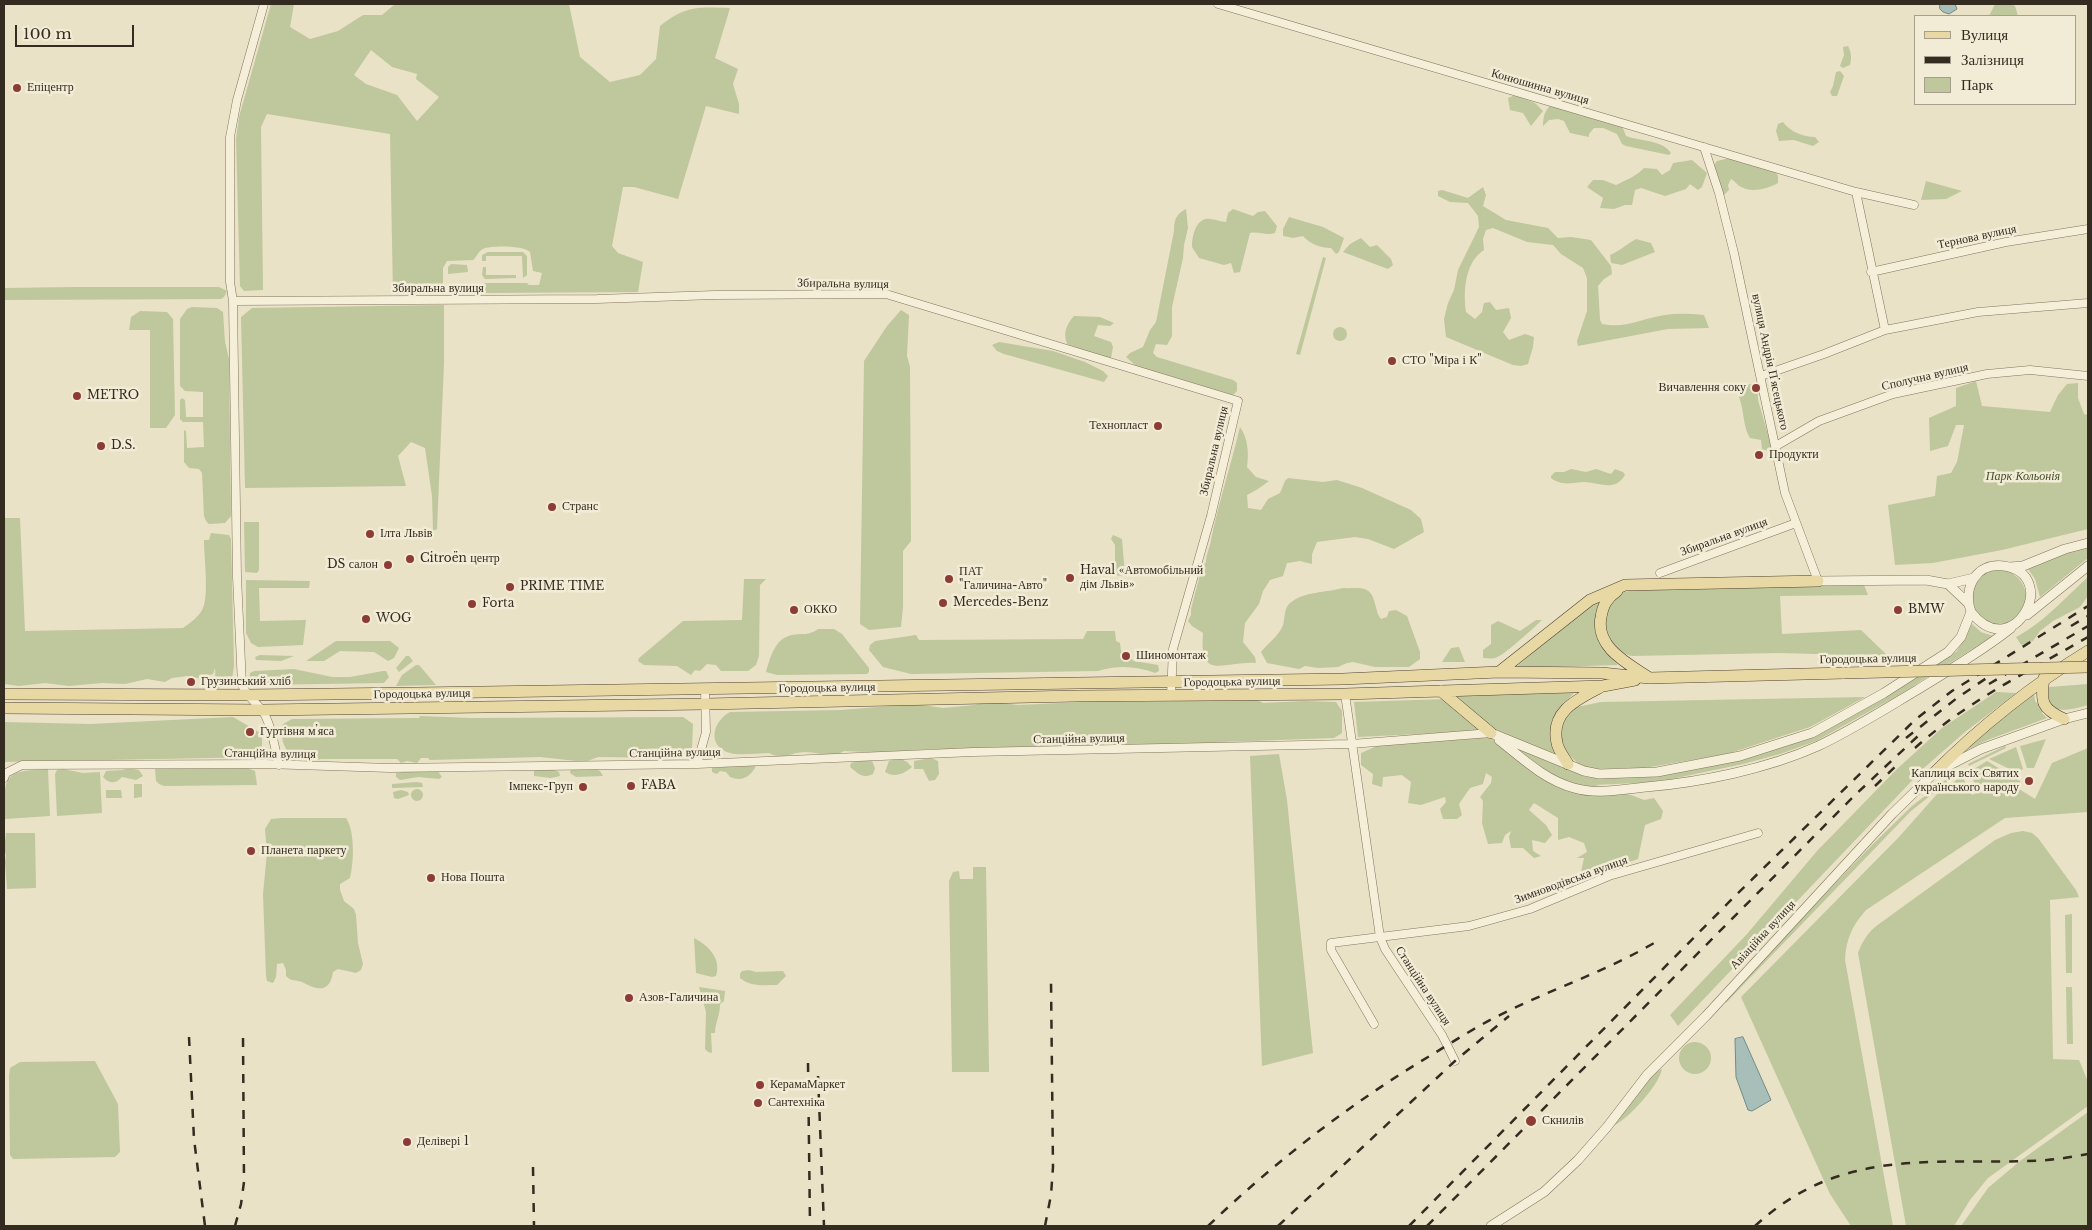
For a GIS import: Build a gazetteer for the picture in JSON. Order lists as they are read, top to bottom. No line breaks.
{"streets":{"main road":["Городоцька вулиця"],"street":["Конюшинна вулиця","Тернова вулиця","Збиральна вулиця","вулиця Андрія Пʼясецького","Сполучна вулиця","Станційна вулиця","Зимноводівська вулиця","Авіаційна вулиця"]},"crossings":[["Конюшинна вулиця","вулиця Андрія Пʼясецького"],["Збиральна вулиця","вулиця Андрія Пʼясецького"],["Збиральна вулиця","Городоцька вулиця"],["вулиця Андрія Пʼясецького","Сполучна вулиця"],["Городоцька вулиця","Станційна вулиця"],["Станційна вулиця","Зимноводівська вулиця"]],"parks":["Парк Кольонія"],"places":["Епіцентр","СТО \"Міра і К\"","Вичавлення соку","METRO","Технопласт","D.S.","Продукти","Странс","Ілта Львів","Citroën центр","DS салон","Haval «Автомобільний дім Львів»","ПАТ \"Галичина-Авто\"","PRIME TIME","Mercedes-Benz","Forta","ОККО","BMW","WOG","Шиномонтаж","Грузинський хліб","Гуртівня мʼяса","Каплиця всіх Святих українського народу","FABA","Імпекс-Груп","Планета паркету","Нова Пошта","Азов-Галичина","КерамаМаркет","Сантехніка","Скнилів","Делівері 1"],"legend":["Вулиця","Залізниця","Парк"],"scale_bar":"100 m"}
